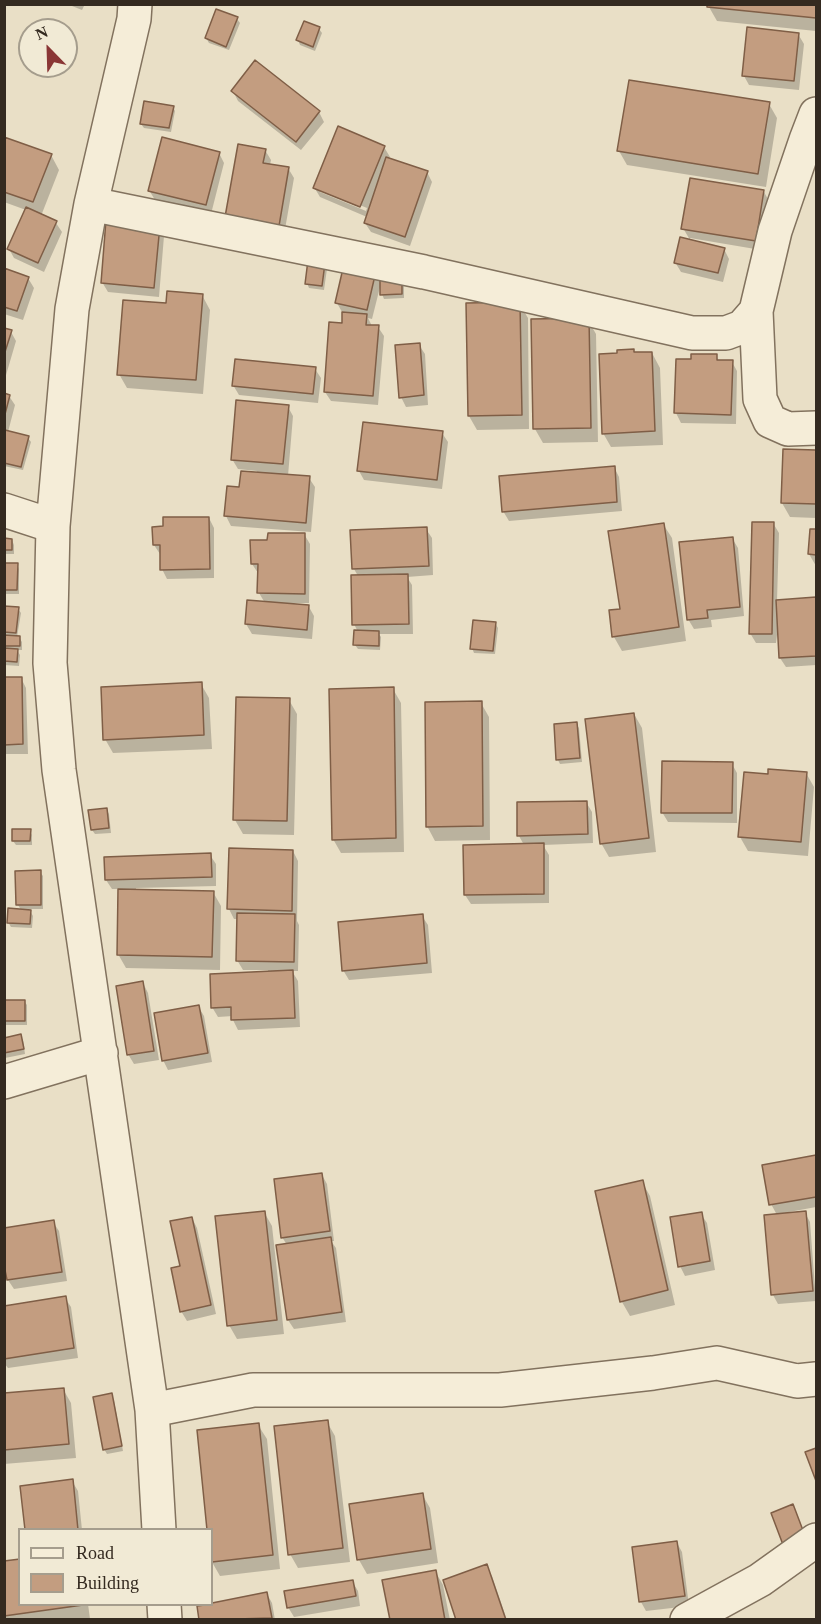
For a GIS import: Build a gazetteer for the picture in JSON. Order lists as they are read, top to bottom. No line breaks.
{"legend":["Road","Building"],"north":"top left"}
